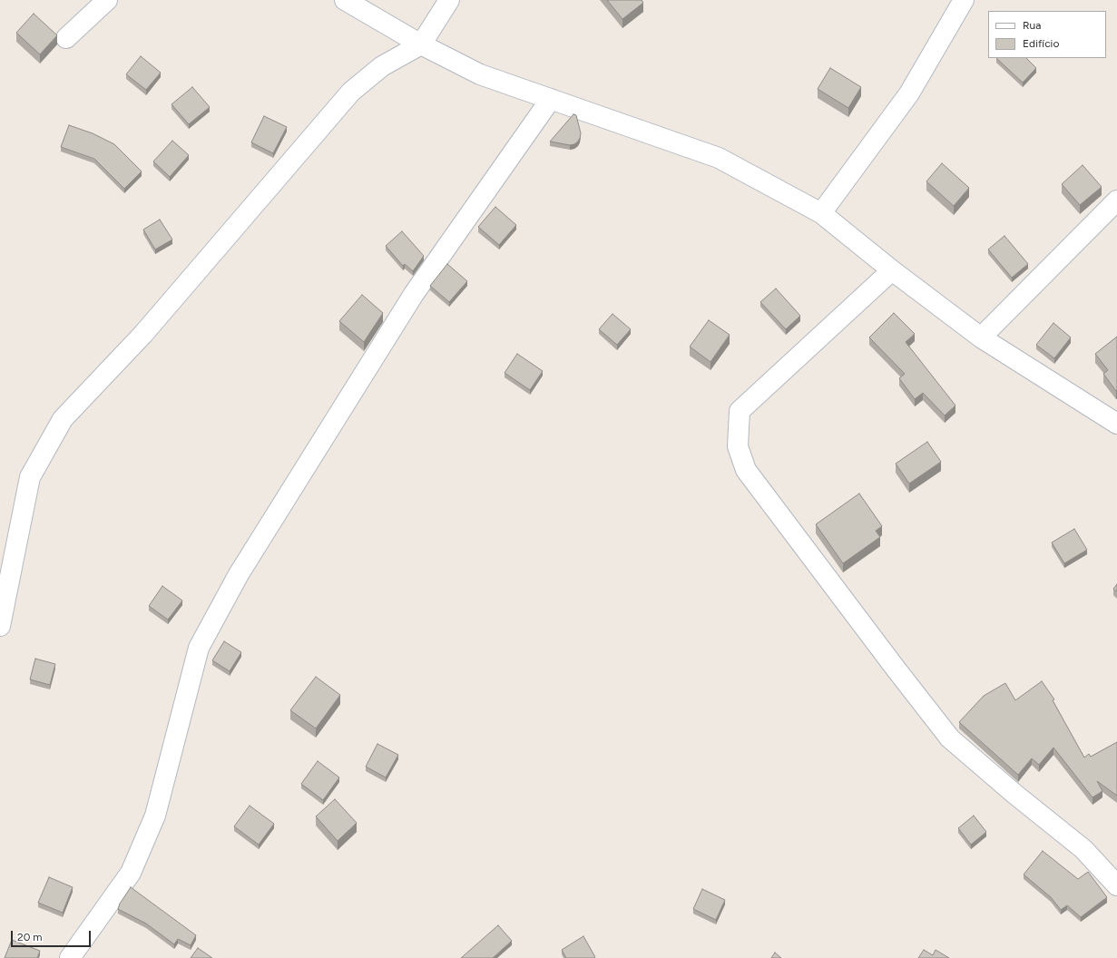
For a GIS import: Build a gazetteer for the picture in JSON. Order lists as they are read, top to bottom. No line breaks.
{"legend":["Rua","Edifício"],"scale_bar":"20 m"}
